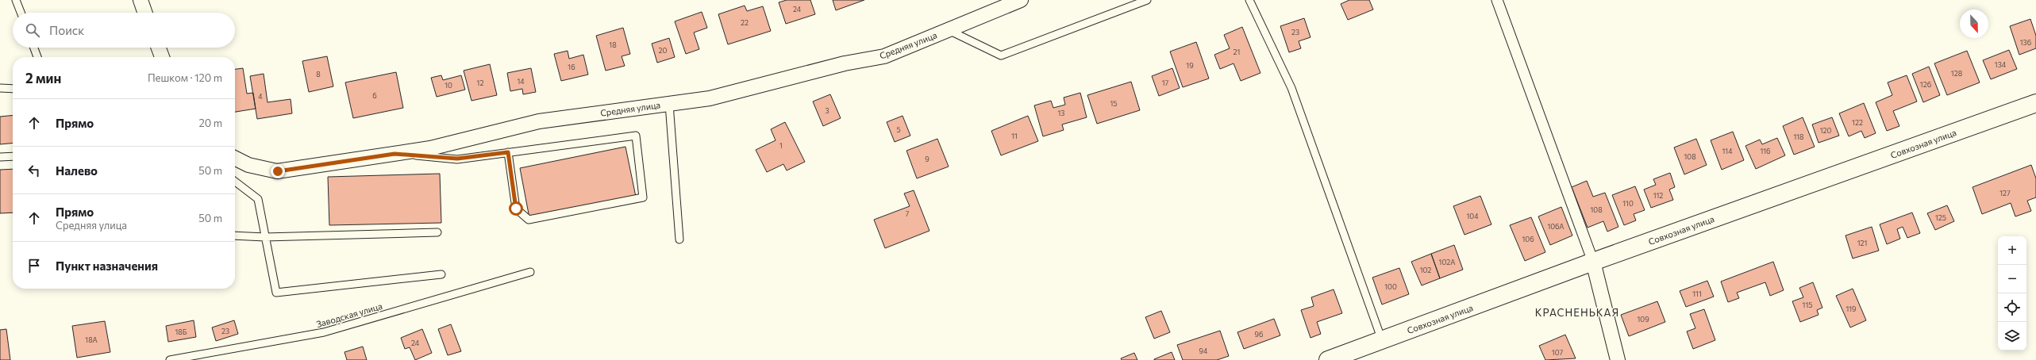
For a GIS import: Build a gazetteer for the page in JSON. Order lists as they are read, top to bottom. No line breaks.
{"streets":{"street":["Средняя улица","Совхозная улица"],"lane":["Заводская улица"]},"districts":["КРАСНЕНЬКАЯ"],"house_numbers":["24","22","23","136","18","20","21","134","19","16","128","8","14","12","17","126","10","6","4","15","3","13","122","5","120","11","118","1","114","116","108","9","127","112","110","108","7","104","125","106А","106","121","102А","102","100","111","115","119","109","23","18Б","96","18А","24","94","107"],"north":"bottom","page":{"search":"Поиск","heading":["2 мин","Пешком · 120 m"],"list":[["Прямо","20 m"],["Налево","50 m"],["Прямо","Средняя улица","50 m"],"Пункт назначения"],"map_buttons":["+","−"]}}
